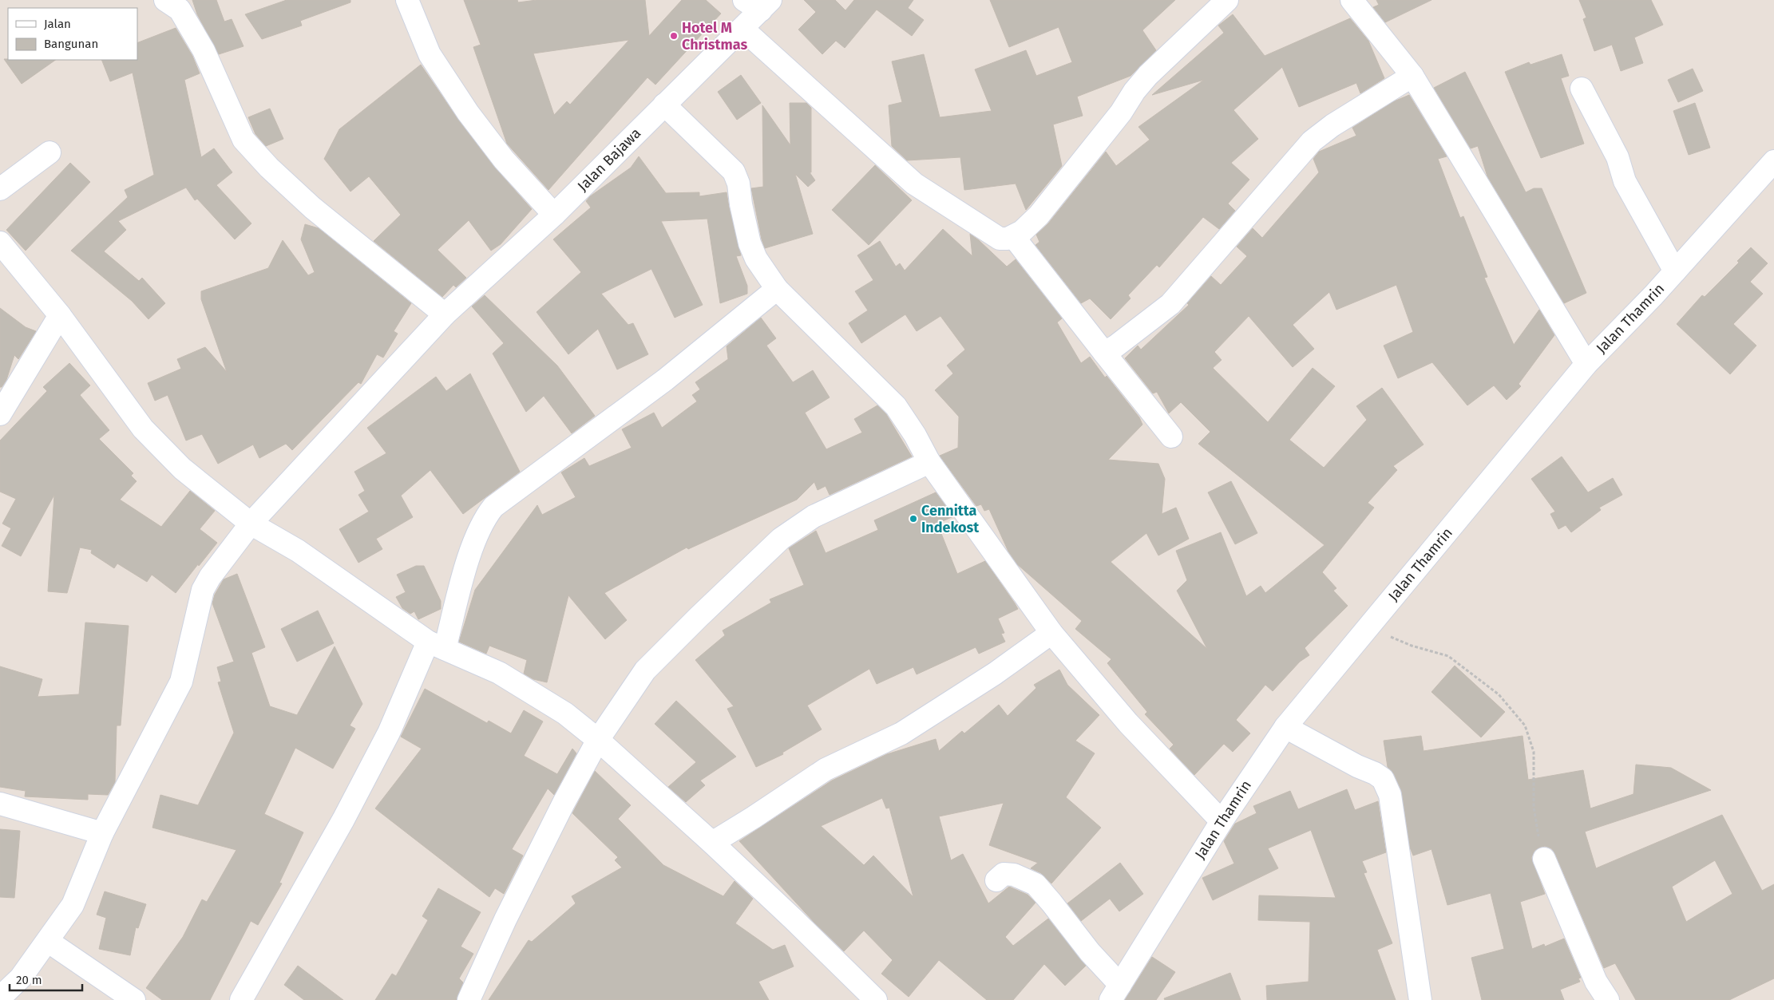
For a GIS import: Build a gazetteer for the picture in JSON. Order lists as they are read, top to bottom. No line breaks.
{"streets":{"street":["Jalan Bajawa","Jalan Thamrin"]},"places":["Hotel M Christmas","Cennitta Indekost"],"legend":["Jalan","Bangunan"],"scale_bar":"20 m"}
